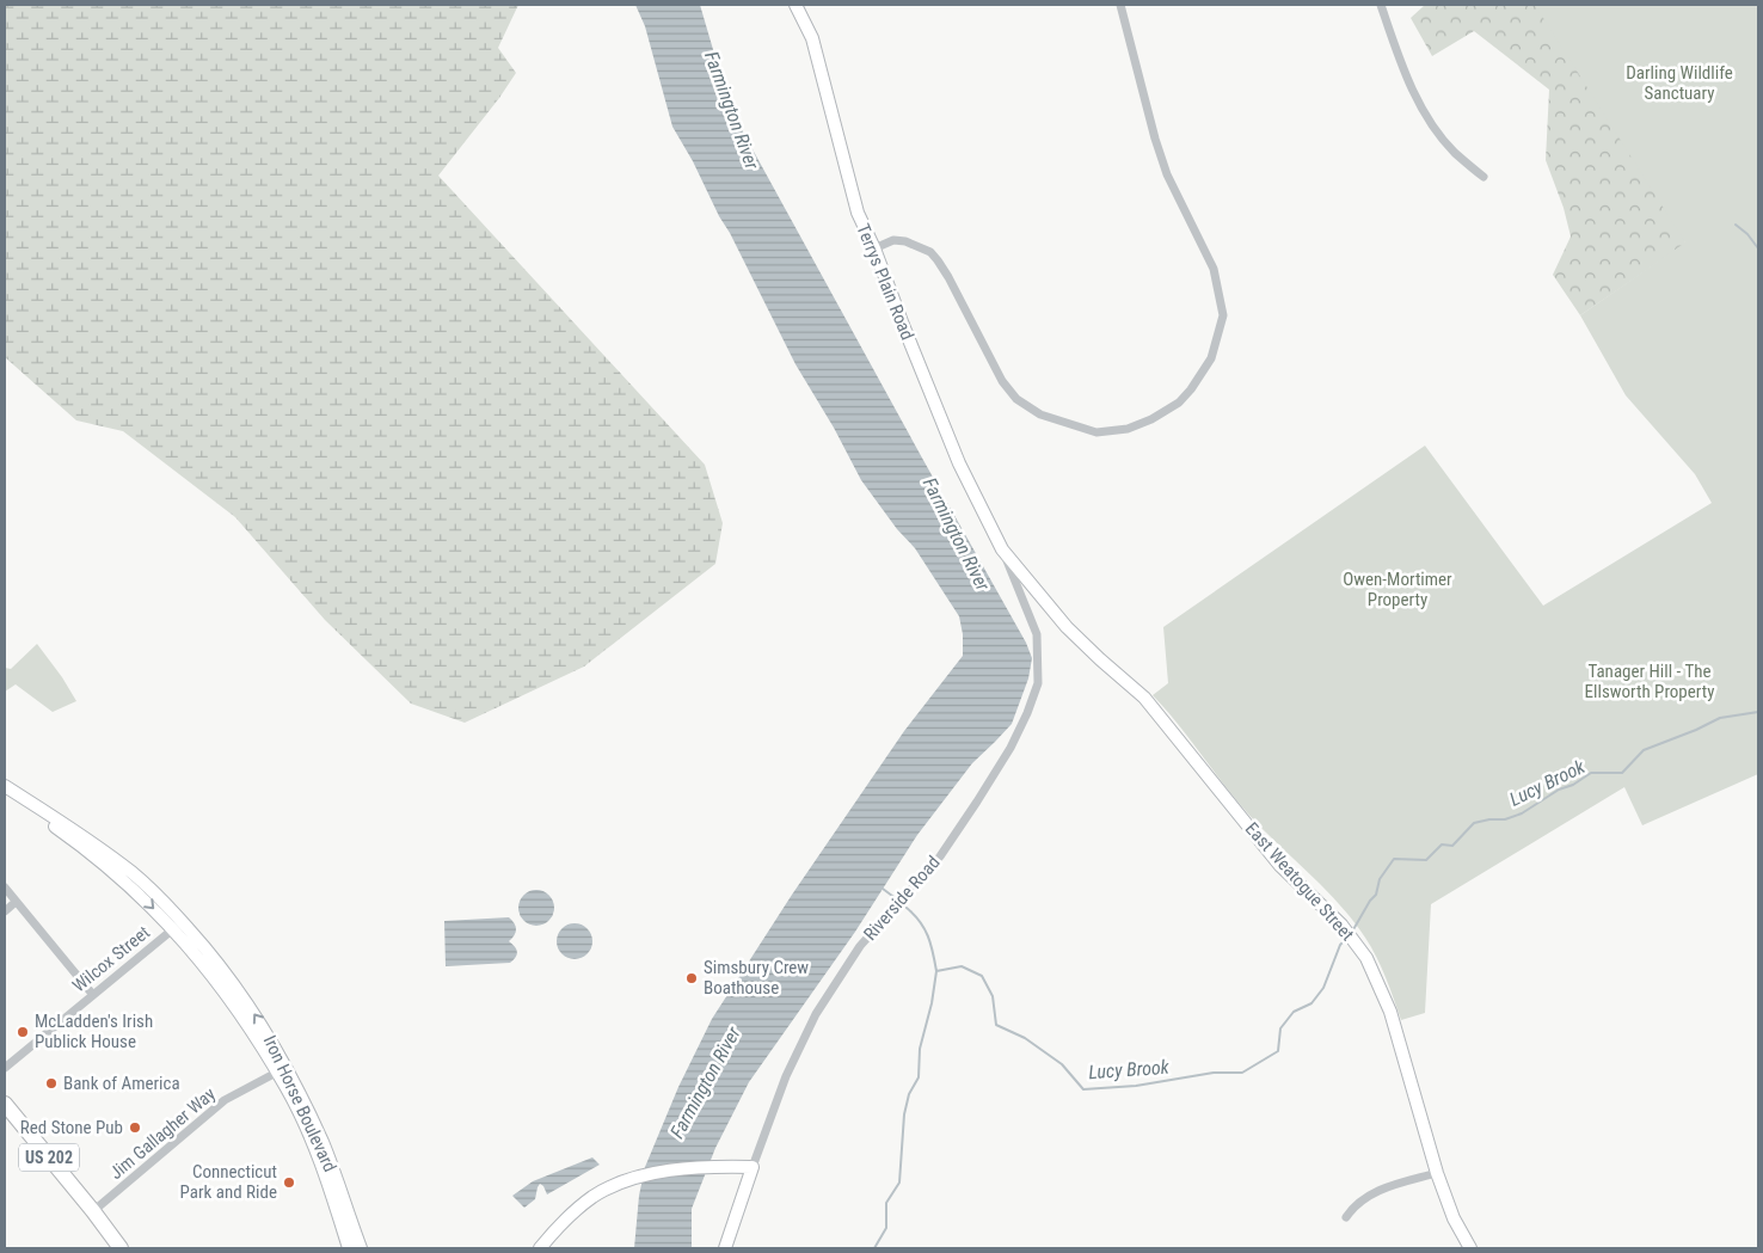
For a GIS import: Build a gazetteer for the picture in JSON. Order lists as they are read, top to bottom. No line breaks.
{"streets":{"highway":["US 202"],"street":["Terrys Plain Road","East Weatogue Street","Riverside Road","Wilcox Street","Iron Horse Boulevard","Jim Gallagher Way"]},"crossings":[["Terrys Plain Road","East Weatogue Street"],["Terrys Plain Road","Riverside Road"],["East Weatogue Street","Riverside Road"],["Wilcox Street","Iron Horse Boulevard"],["Iron Horse Boulevard","Jim Gallagher Way"],["Jim Gallagher Way","US 202"]],"water":["Farmington River","Lucy Brook"],"parks":["Darling Wildlife Sanctuary","Owen-Mortimer Property","Tanager Hill - The Ellsworth Property"],"places":["Simsbury Crew Boathouse","McLadden's Irish Publick House","Bank of America","Red Stone Pub","Connecticut Park and Ride"]}
